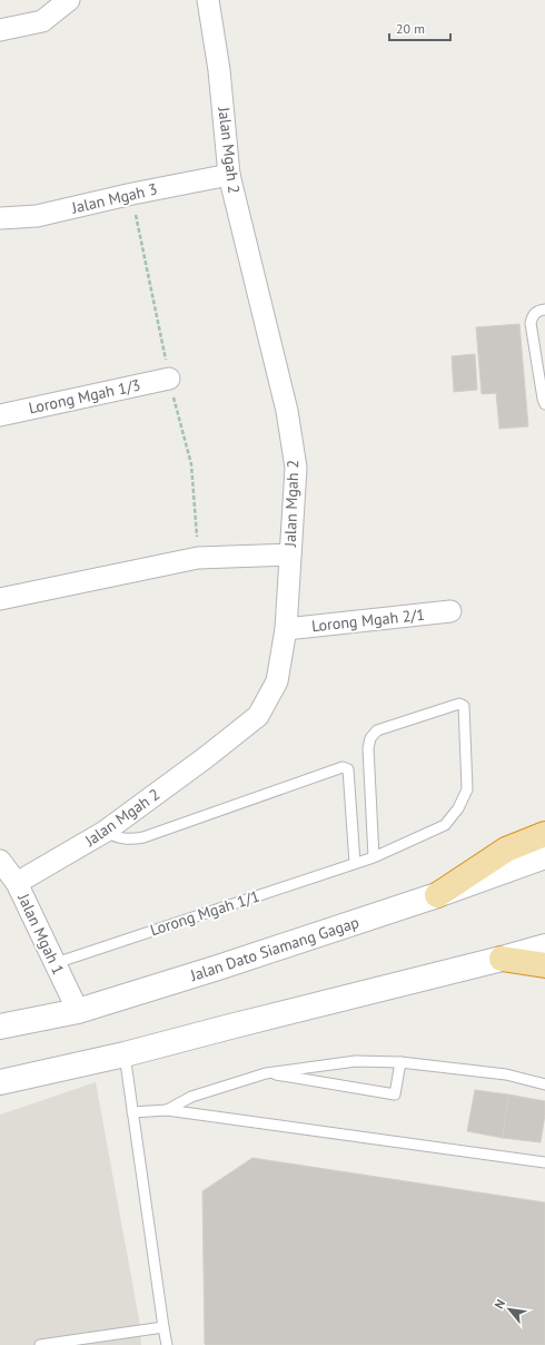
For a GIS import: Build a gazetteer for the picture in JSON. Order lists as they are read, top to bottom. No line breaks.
{"streets":{"main road":["Jalan Dato Siamang Gagap"],"street":["Jalan Mgah 2","Jalan Mgah 3","Lorong Mgah 1/3","Lorong Mgah 2/1","Jalan Mgah 1"],"lane":["Lorong Mgah 1/1"]},"crossings":[["Jalan Mgah 2","Jalan Mgah 3"],["Jalan Mgah 2","Lorong Mgah 2/1"],["Jalan Mgah 2","Jalan Mgah 1"],["Lorong Mgah 1/1","Jalan Mgah 1"],["Jalan Mgah 1","Jalan Dato Siamang Gagap"]],"scale_bar":"20 m","north":"top left"}
